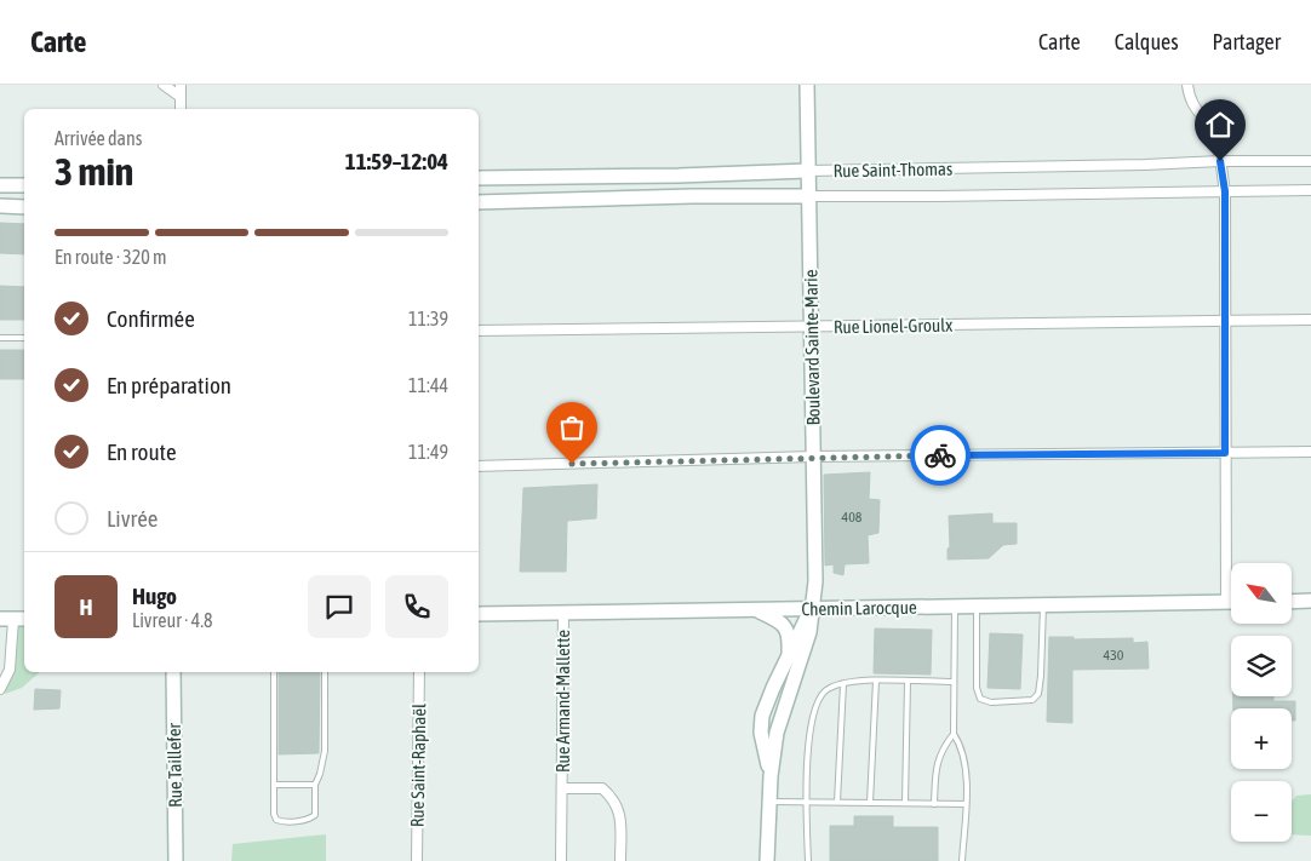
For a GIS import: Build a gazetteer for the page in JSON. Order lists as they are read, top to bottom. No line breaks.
{"streets":{"street":["Rue Saint-Thomas","Rue Lionel-Groulx","Boulevard Sainte-Marie","Chemin Larocque","Rue Armand-Mallette","Rue Taillefer","Rue Saint-Raphaël"]},"crossings":[["Rue Saint-Thomas","Boulevard Sainte-Marie"],["Rue Lionel-Groulx","Boulevard Sainte-Marie"],["Boulevard Sainte-Marie","Chemin Larocque"],["Chemin Larocque","Rue Armand-Mallette"]],"house_numbers":["408","430"],"north":"top left","page":{"header":"Carte","nav":["Carte","Calques","Partager"],"heading":["3 min","Arrivée dans","11:59–12:04"],"panel":["Hugo","Livreur · 4.8"],"bar":"En route · 320 m","list":[["Confirmée","11:39"],["En préparation","11:44"],["En route","11:49"],"Livrée"],"map_buttons":["+","−"],"round":"H"}}
